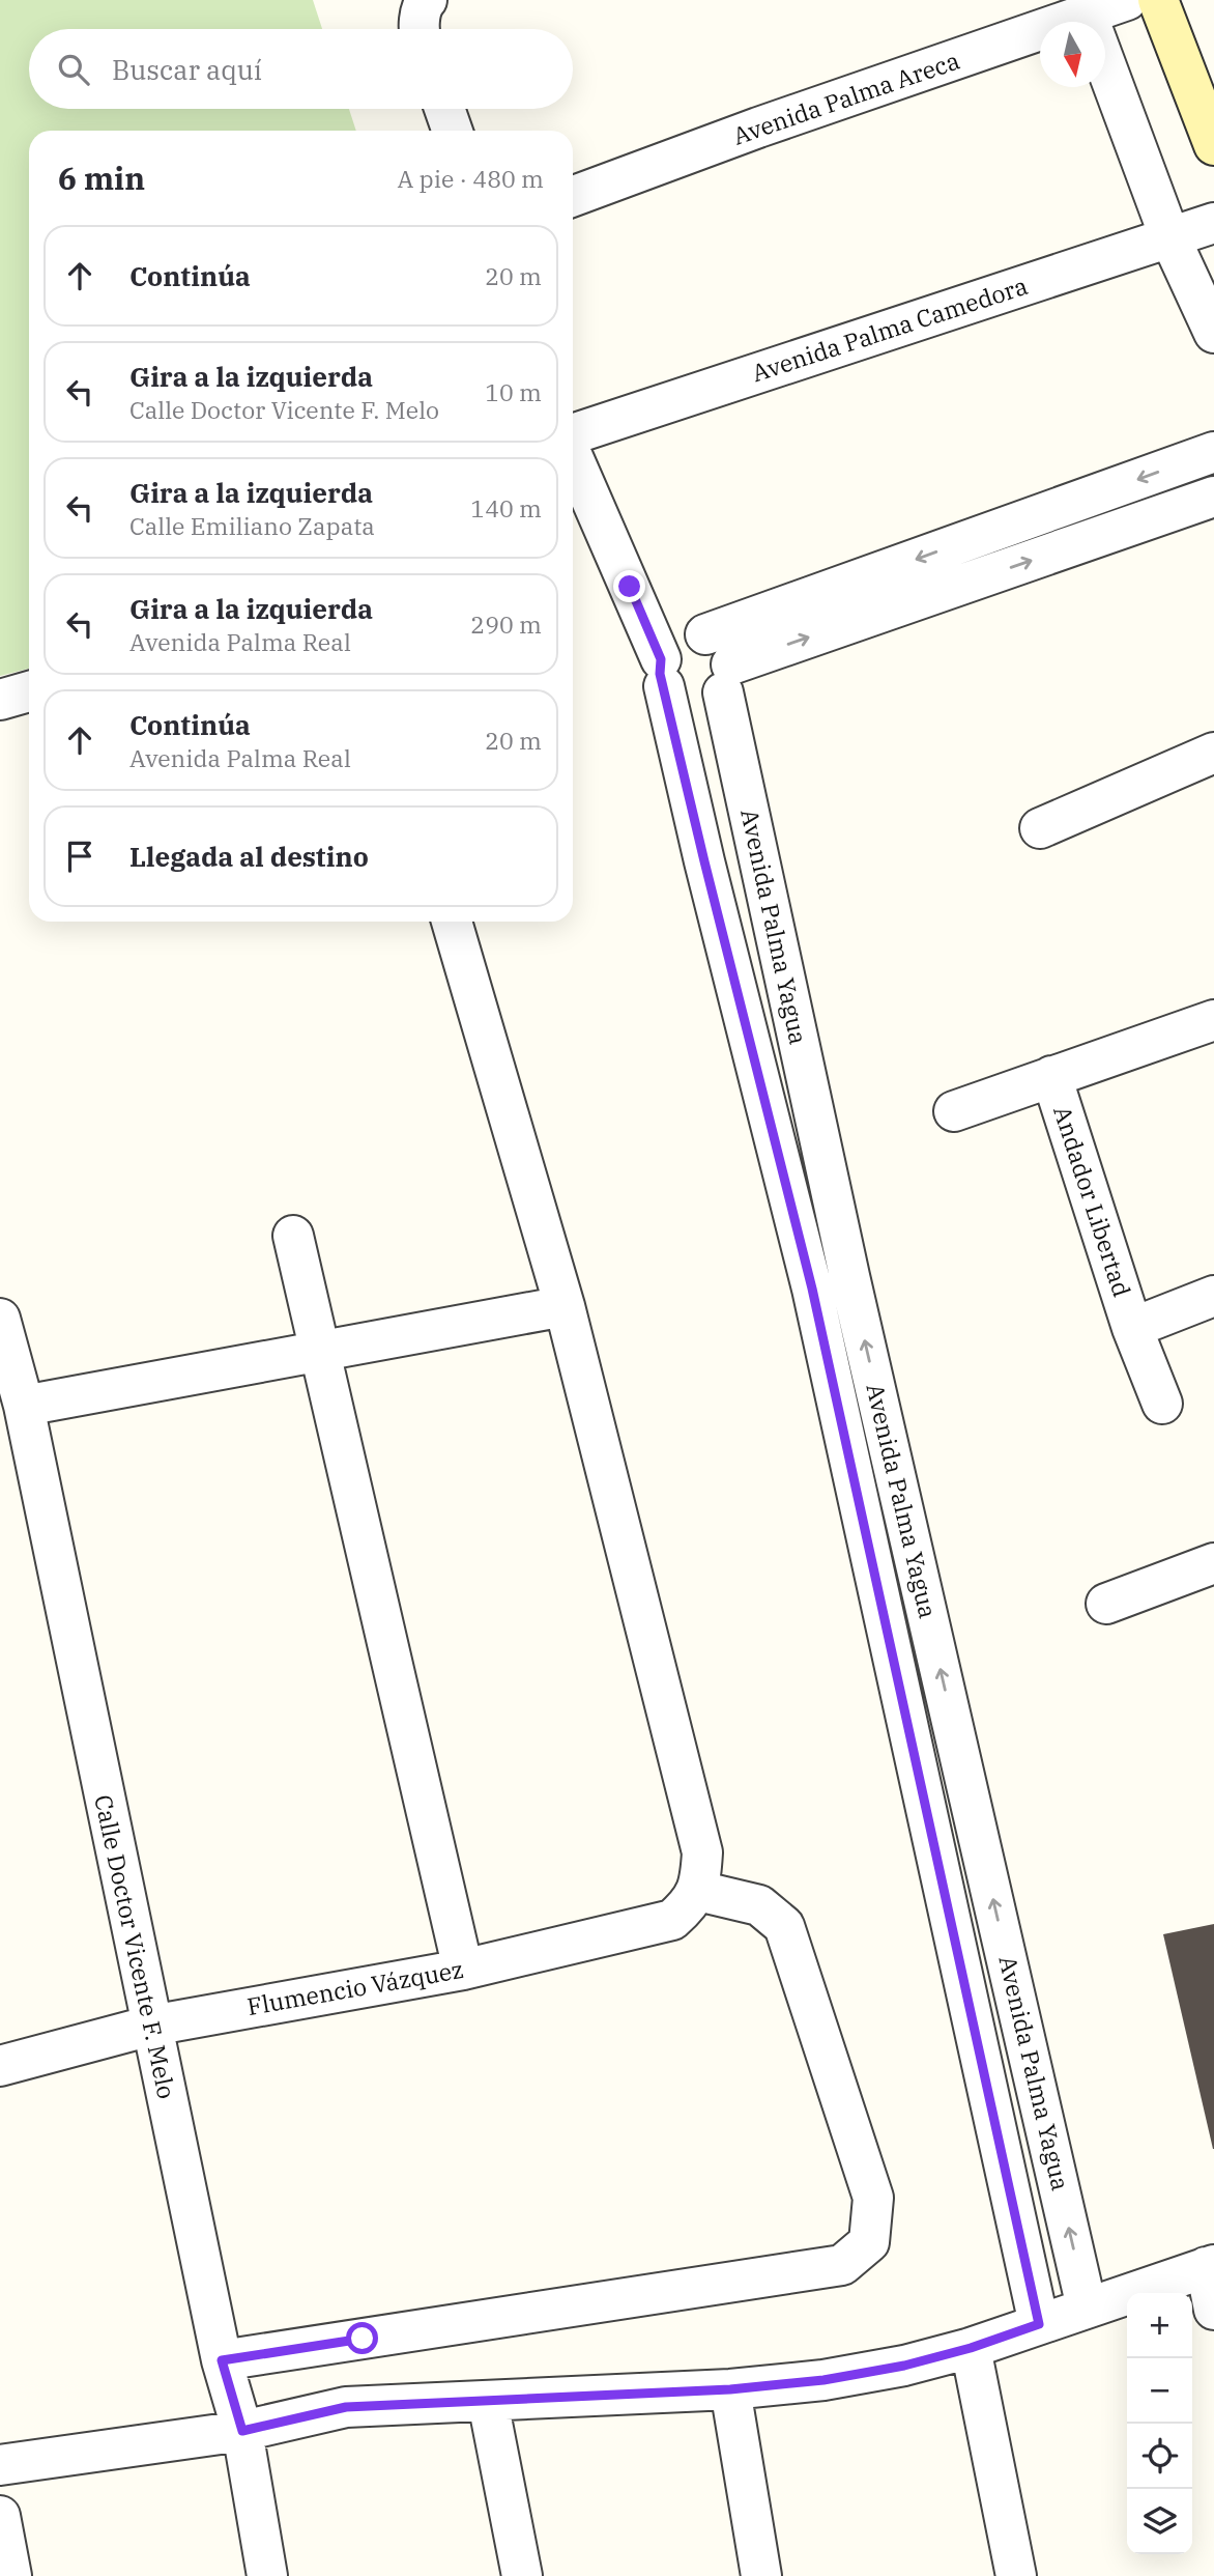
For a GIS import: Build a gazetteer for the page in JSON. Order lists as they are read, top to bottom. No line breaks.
{"streets":{"street":["Avenida Palma Areca","Avenida Palma Camedora","Avenida Palma Yagua","Andador Libertad","Calle Doctor Vicente F. Melo","Flumencio Vázquez"]},"crossings":[["Calle Doctor Vicente F. Melo","Flumencio Vázquez"]],"north":"bottom","page":{"search":"Buscar aquí","heading":["6 min","A pie · 480 m"],"list":[["Continúa","20 m"],["Gira a la izquierda","Calle Doctor Vicente F. Melo","10 m"],["Gira a la izquierda","Calle Emiliano Zapata","140 m"],["Gira a la izquierda","Avenida Palma Real","290 m"],["Continúa","Avenida Palma Real","20 m"],"Llegada al destino"],"map_buttons":["+","−"]}}
